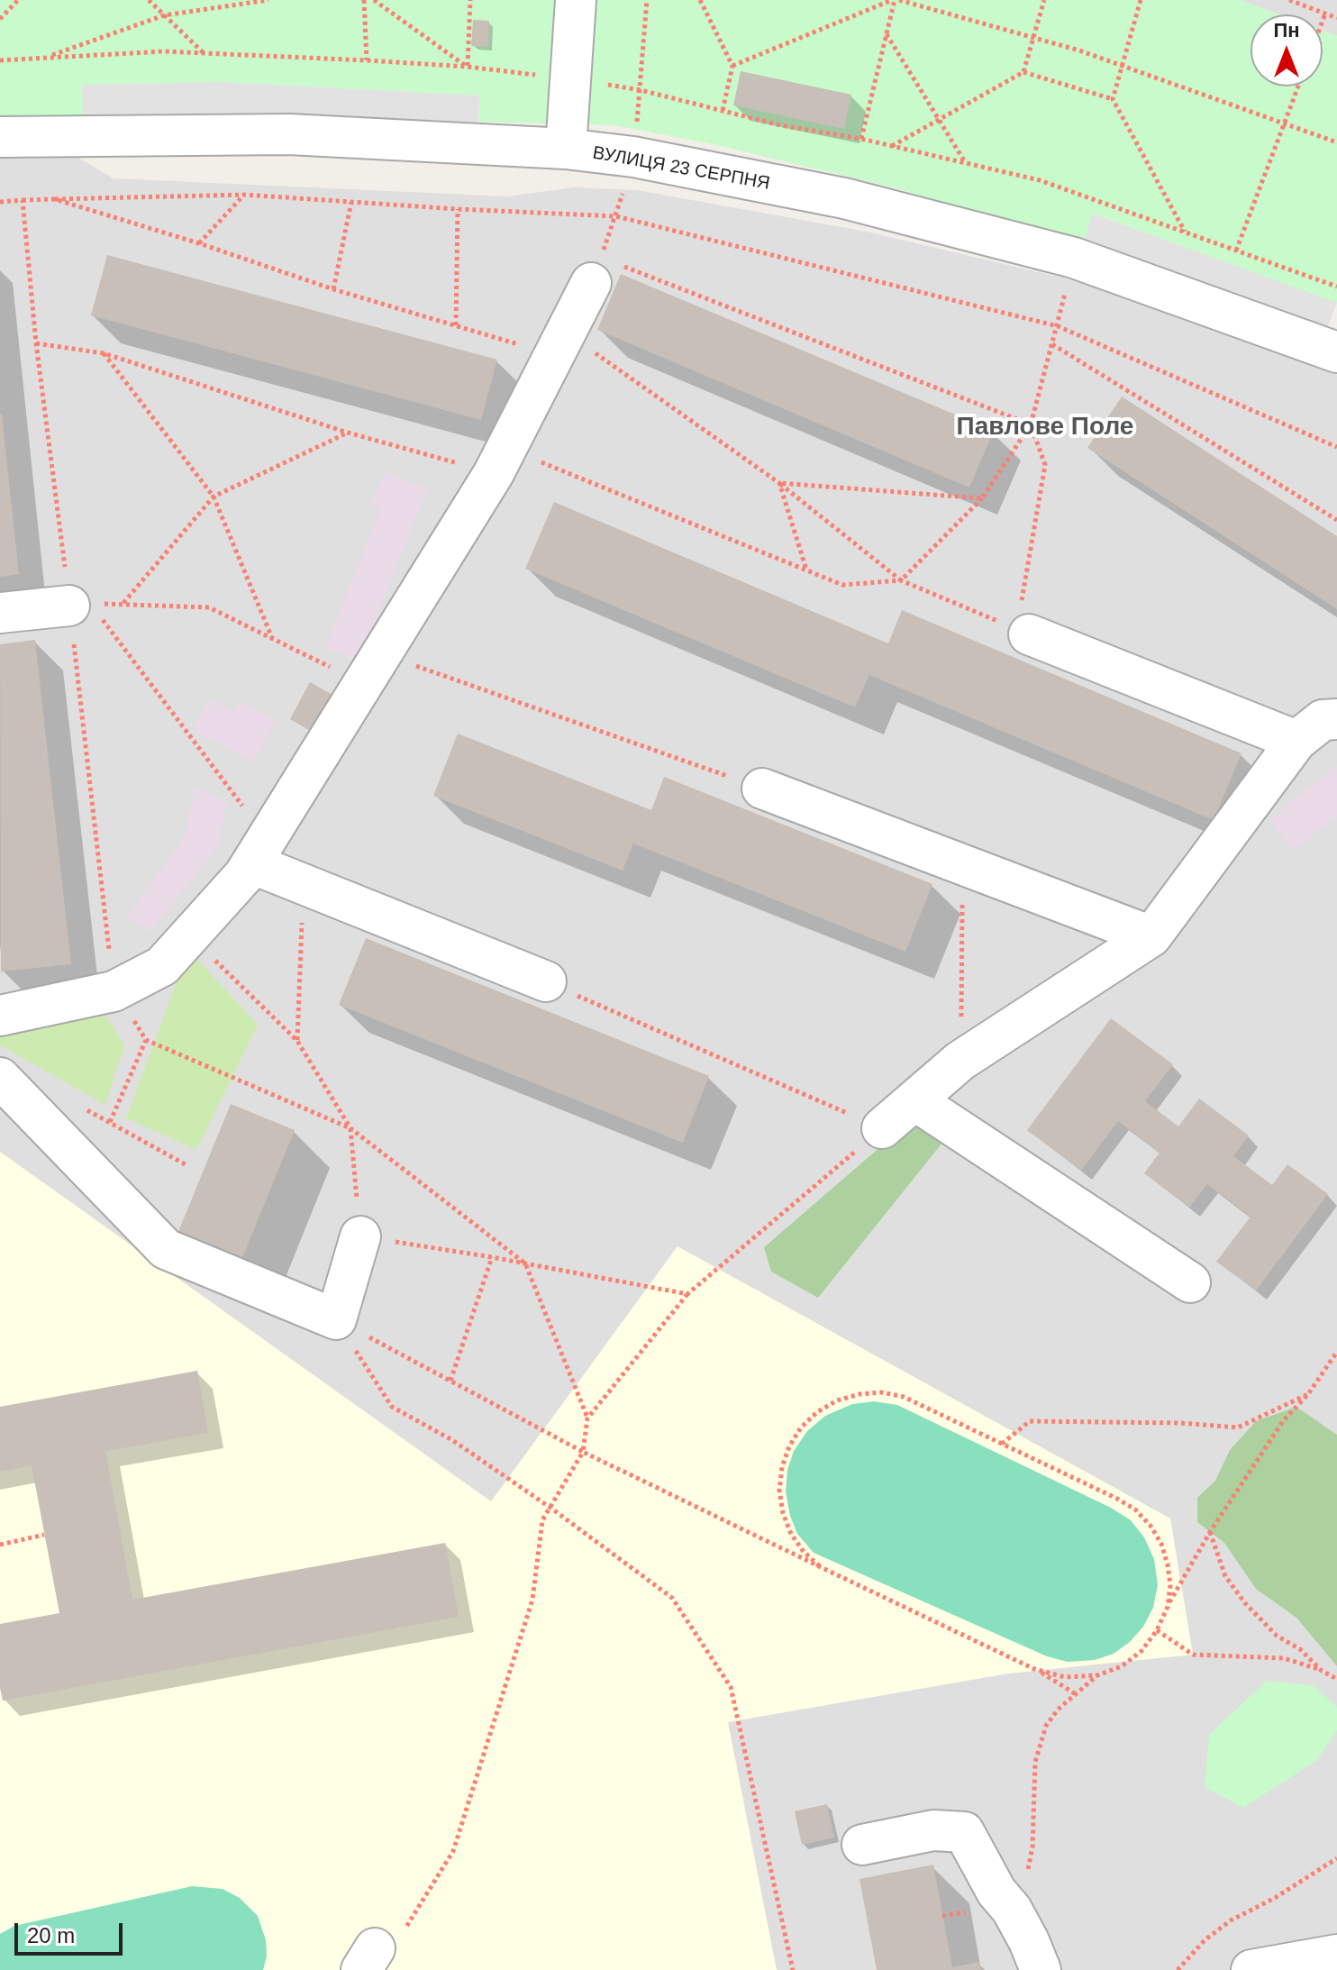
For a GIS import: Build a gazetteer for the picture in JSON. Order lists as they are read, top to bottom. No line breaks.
{"streets":{"street":["ВУЛИЦЯ 23 СЕРПНЯ"]},"districts":["Павлове Поле"],"scale_bar":"20 m","north":"top"}
